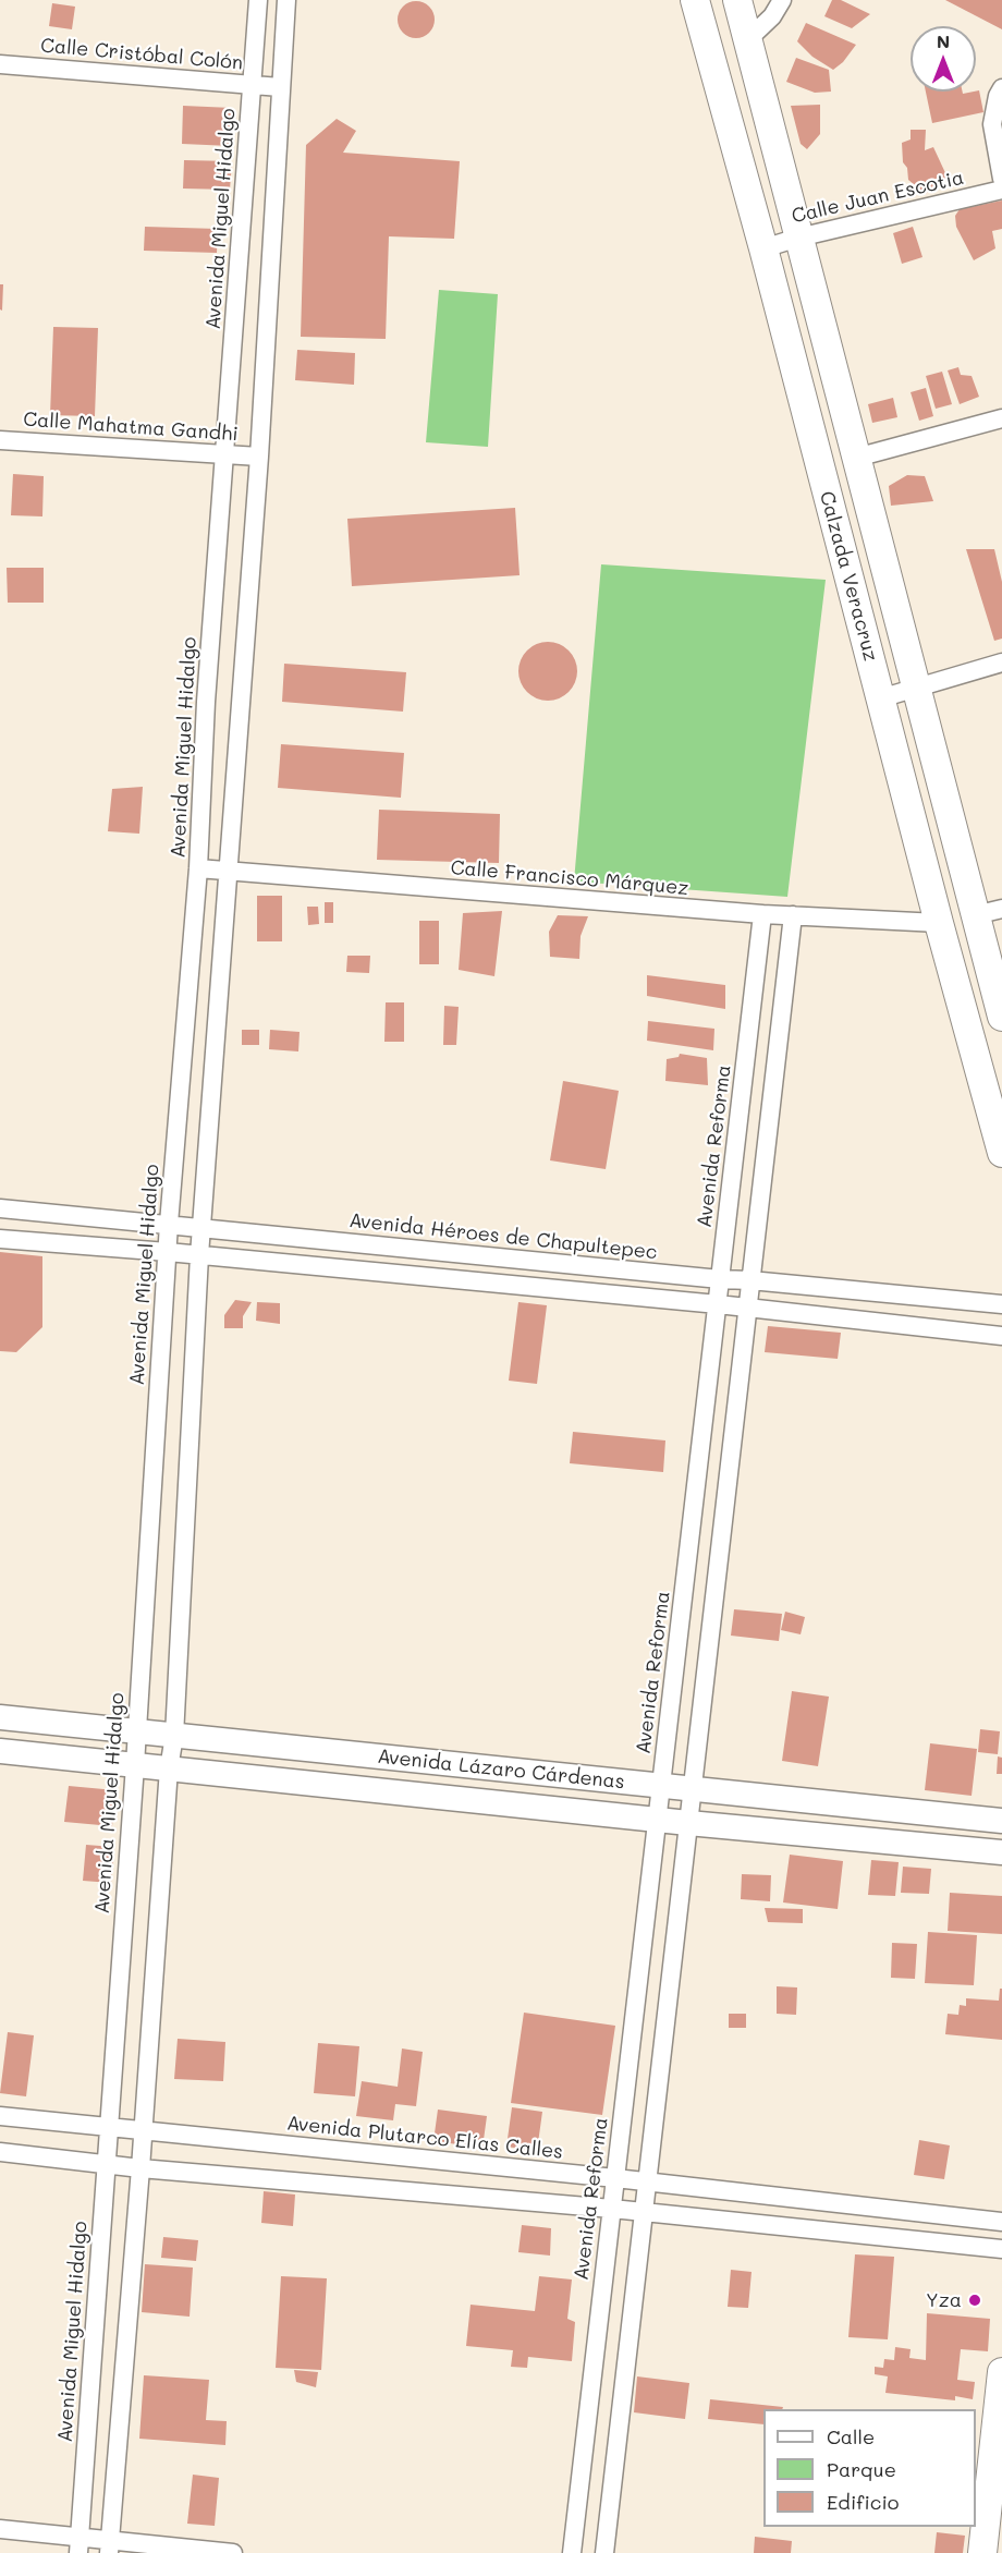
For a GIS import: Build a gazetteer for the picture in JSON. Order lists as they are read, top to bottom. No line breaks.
{"streets":{"main road":["Calzada Veracruz","Avenida Lázaro Cárdenas"],"street":["Calle Cristóbal Colón","Calle Juan Escotia","Avenida Miguel Hidalgo","Calle Mahatma Gandhi","Calle Francisco Márquez","Avenida Reforma","Avenida Héroes de Chapultepec","Avenida Plutarco Elías Calles"]},"crossings":[["Calle Cristóbal Colón","Avenida Miguel Hidalgo"],["Calle Juan Escotia","Calzada Veracruz"],["Avenida Miguel Hidalgo","Calle Mahatma Gandhi"],["Avenida Miguel Hidalgo","Calle Francisco Márquez"],["Avenida Miguel Hidalgo","Avenida Héroes de Chapultepec"],["Avenida Miguel Hidalgo","Avenida Lázaro Cárdenas"],["Avenida Miguel Hidalgo","Avenida Plutarco Elías Calles"],["Calzada Veracruz","Calle Francisco Márquez"],["Calle Francisco Márquez","Avenida Reforma"],["Avenida Reforma","Avenida Héroes de Chapultepec"],["Avenida Reforma","Avenida Lázaro Cárdenas"],["Avenida Reforma","Avenida Plutarco Elías Calles"]],"places":["Yza"],"legend":["Calle","Parque","Edificio"],"north":"top"}
